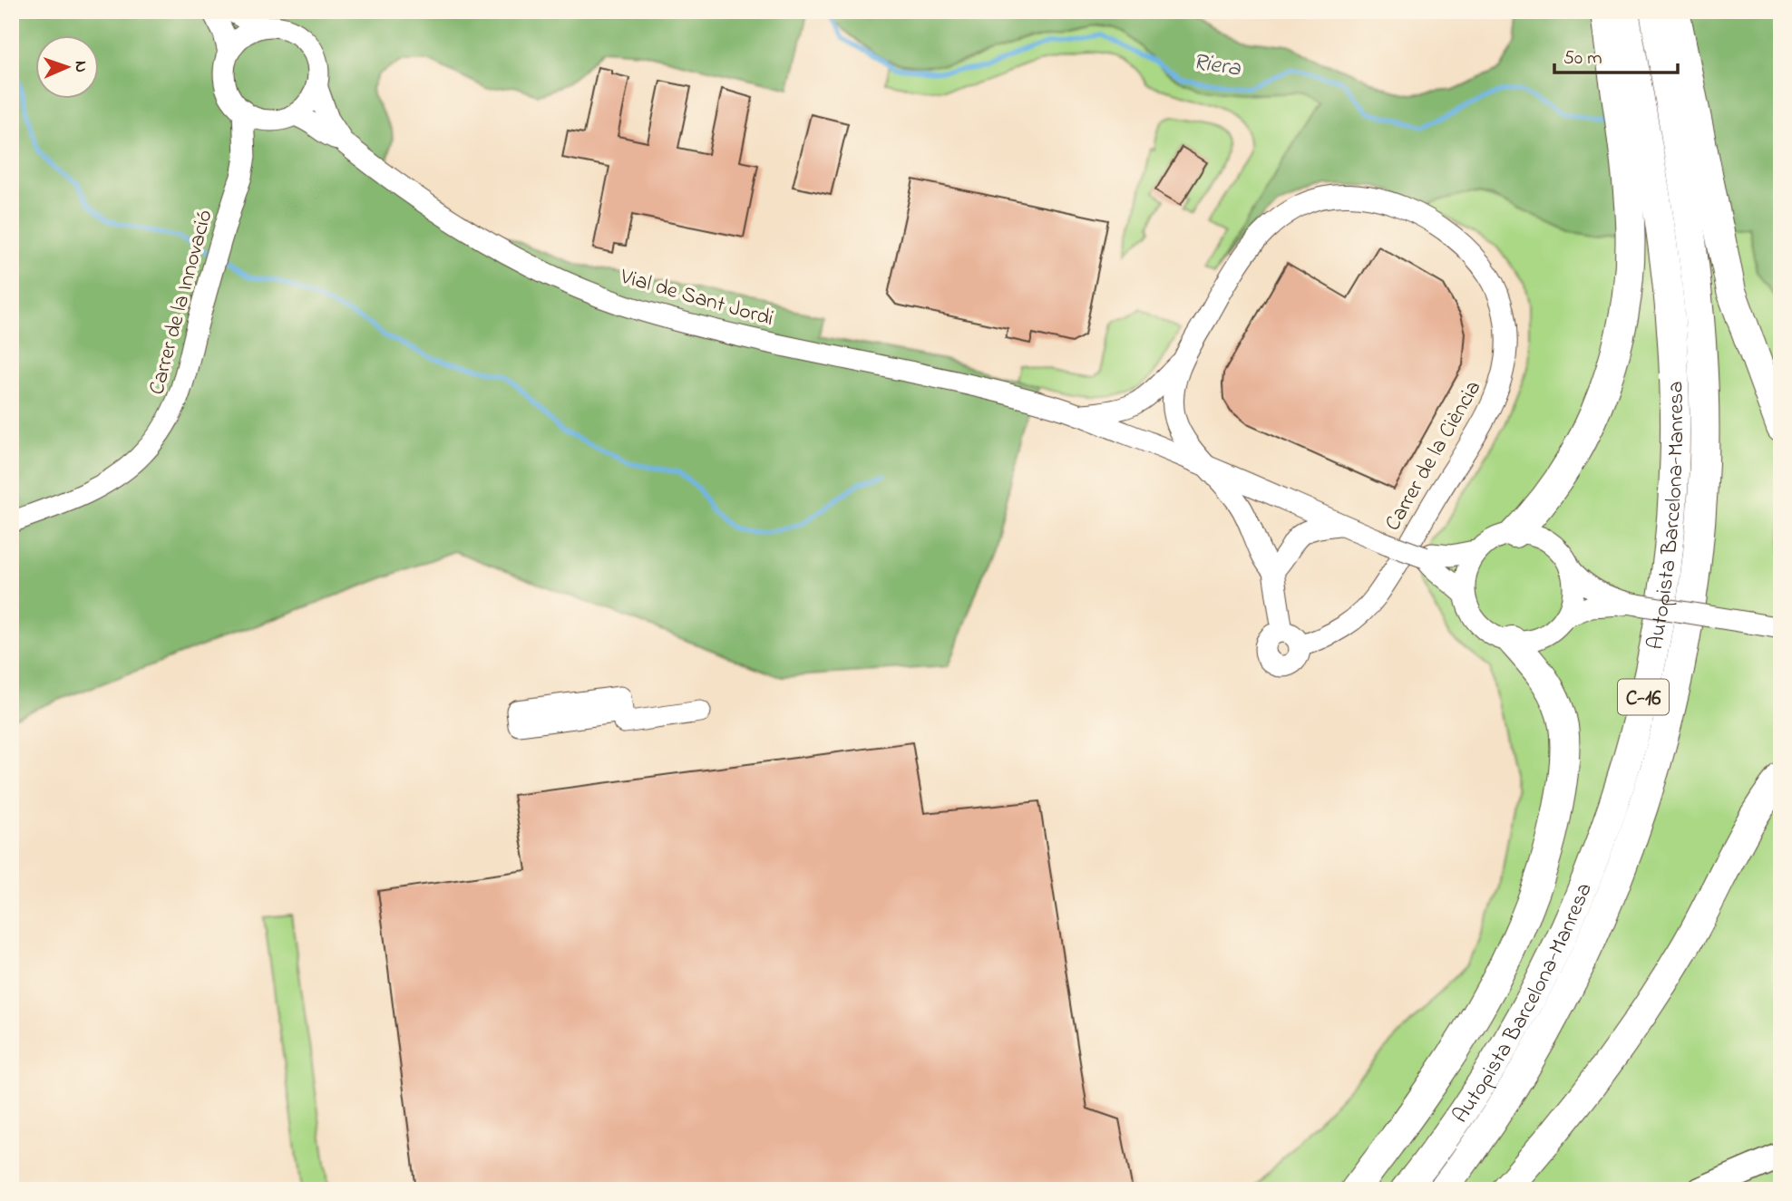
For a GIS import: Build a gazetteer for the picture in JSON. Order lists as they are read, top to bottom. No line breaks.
{"streets":{"highway":["Autopista Barcelona-Manresa","C-16"],"street":["Vial de Sant Jordi","Carrer de la Innovació","Carrer de la Ciència"]},"crossings":[["Vial de Sant Jordi","Carrer de la Innovació"]],"water":["Riera"],"scale_bar":"50 m","north":"right"}
